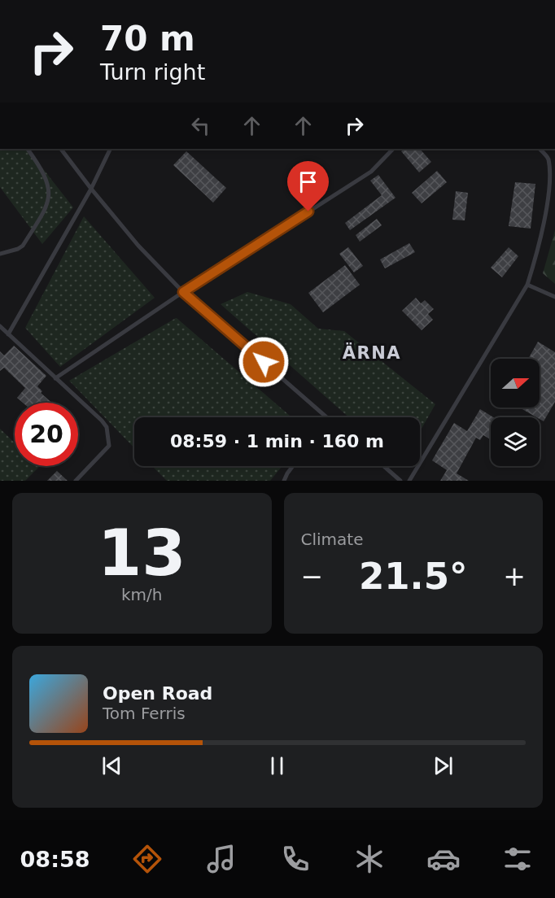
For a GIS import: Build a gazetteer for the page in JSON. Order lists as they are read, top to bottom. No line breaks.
{"districts":["ÄRNA"],"north":"right","page":{"turn":["70 m","Turn right"],"limit":"20","trip":"08:59 · 1 min · 160 m","tile":[["13","km/h"],"Climate"],"heat":["−","21.5°","+"],"song":["Open Road","Tom Ferris"],"tabs":"08:58"}}
